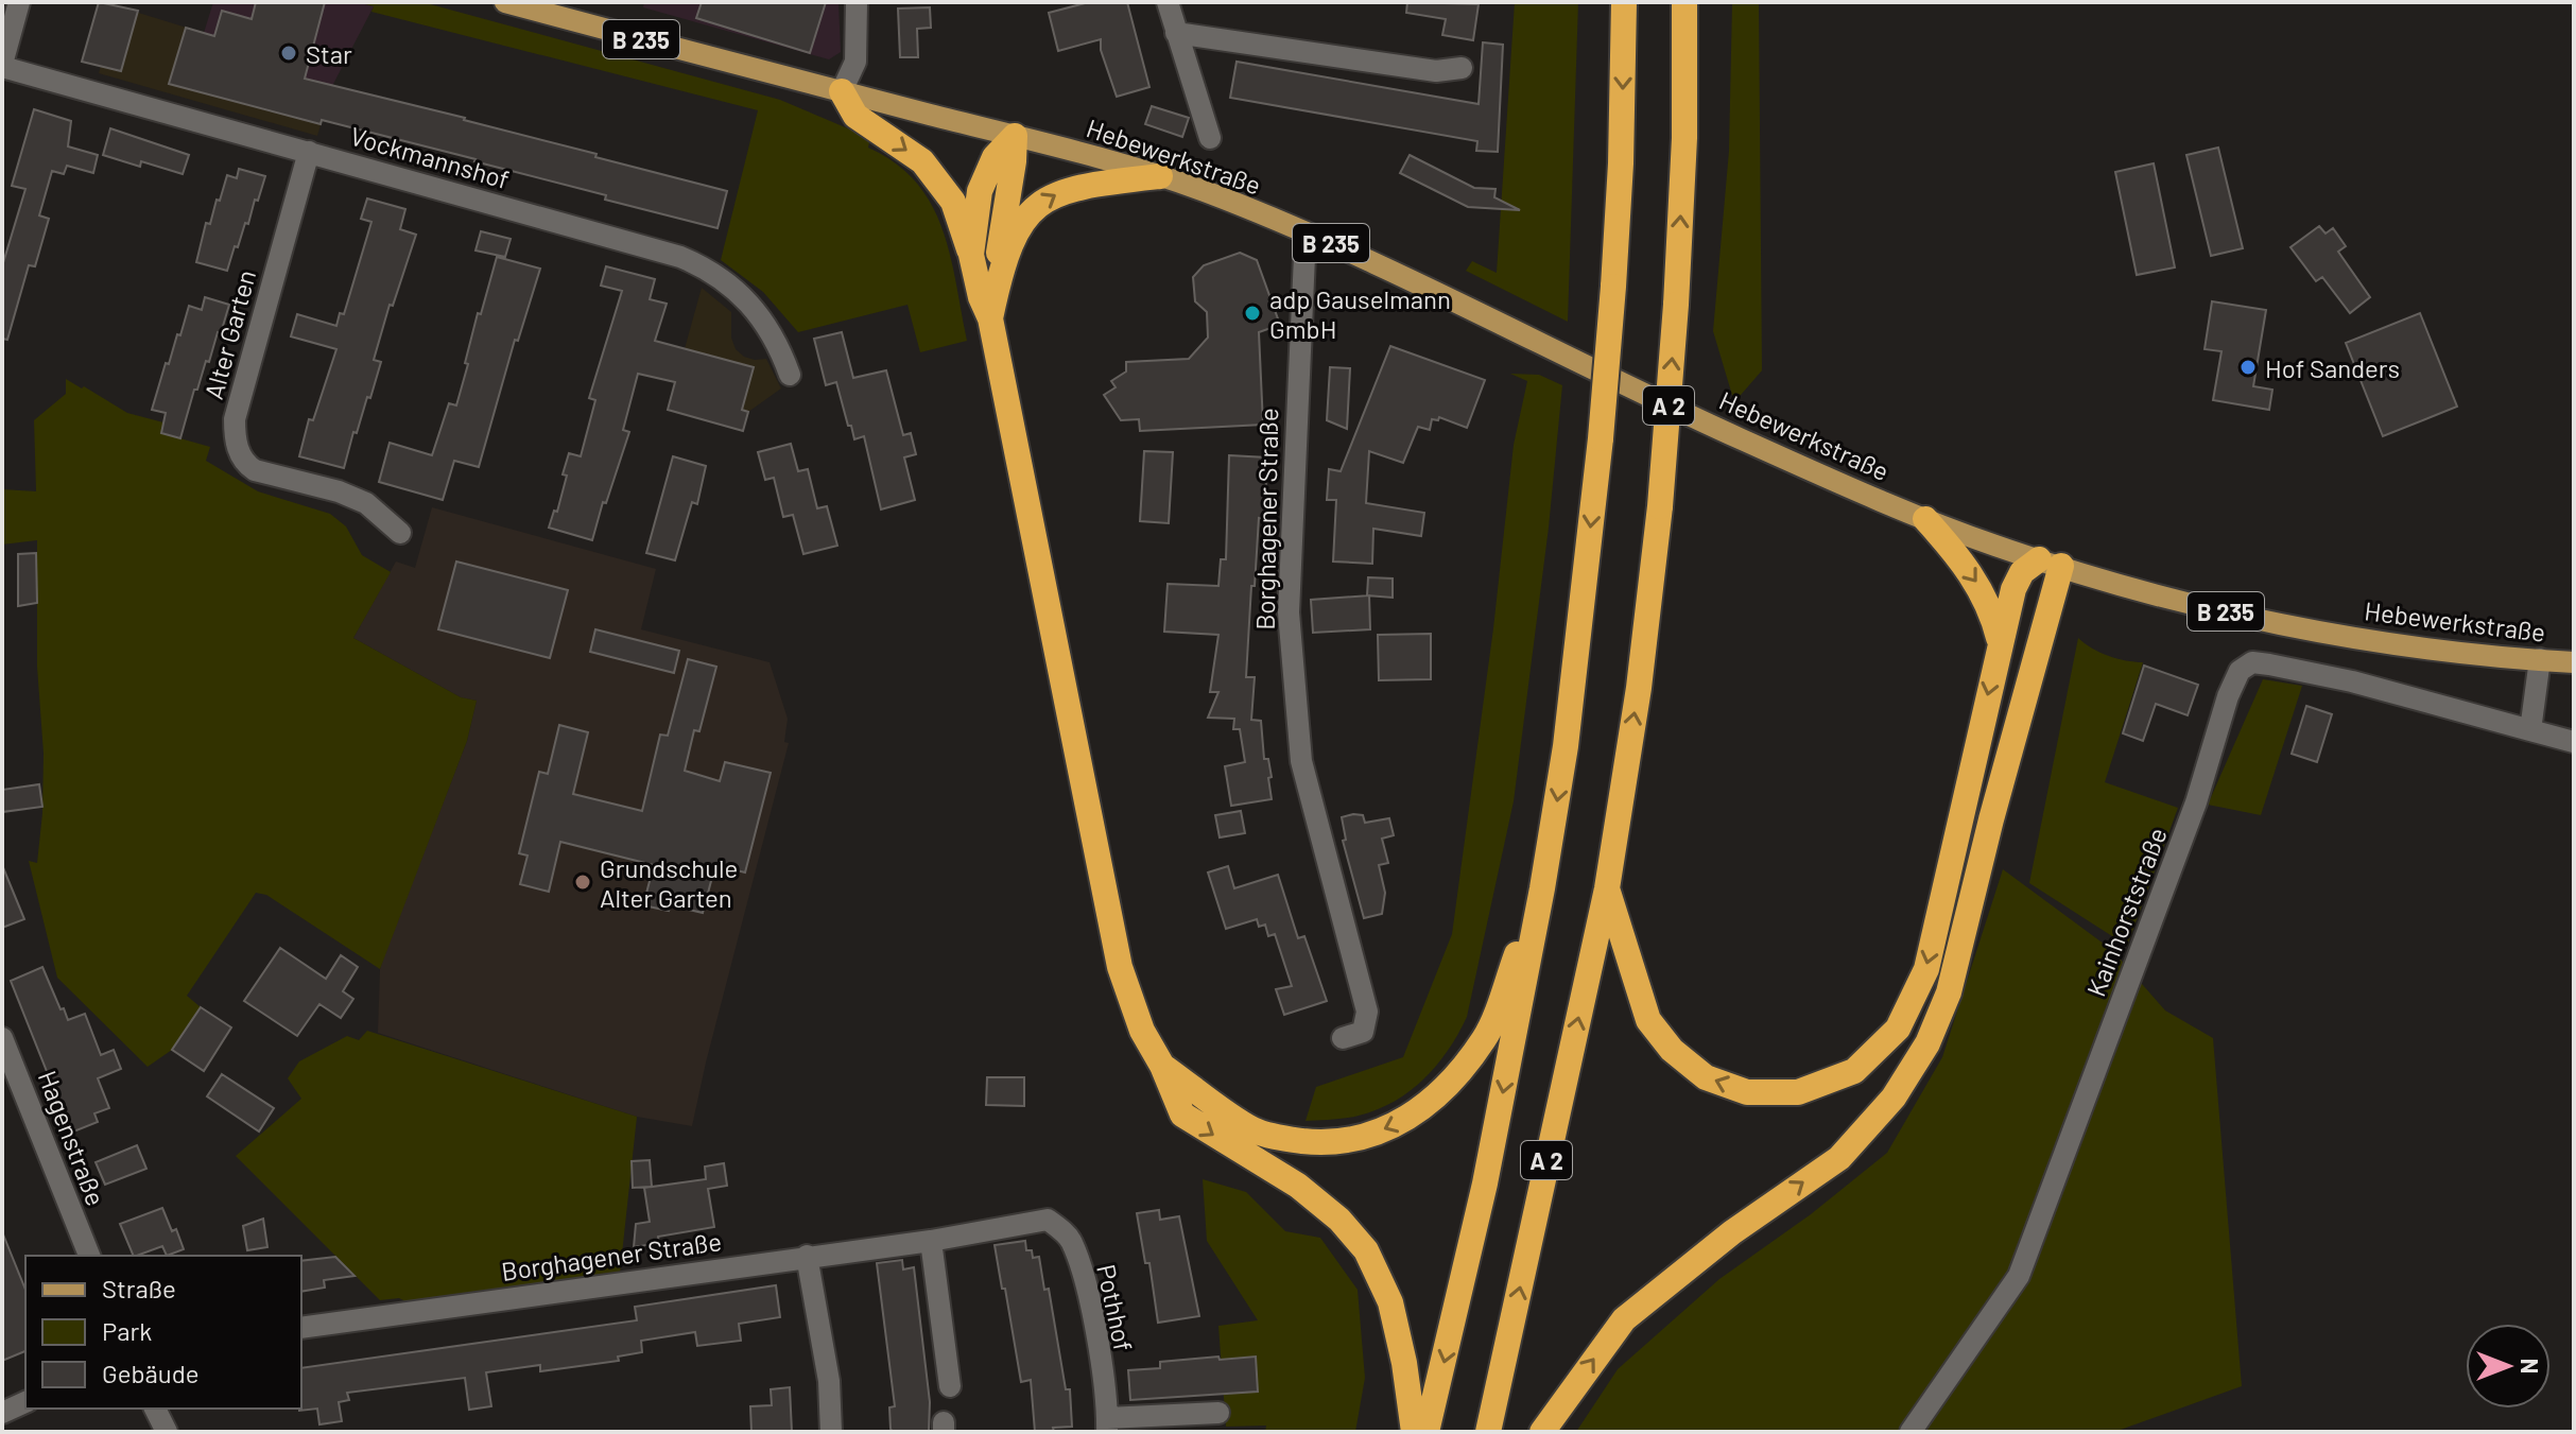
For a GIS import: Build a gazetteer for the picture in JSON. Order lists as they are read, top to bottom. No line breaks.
{"streets":{"highway":["A 2"],"main road":["B 235","Hebewerkstraße"],"street":["Vockmannshof","Alter Garten","Borghagener Straße","Kainhorststraße","Hagenstraße","Pothhof"]},"crossings":[["Hebewerkstraße","Borghagener Straße"],["Vockmannshof","Alter Garten"],["Borghagener Straße","Pothhof"]],"places":["Star","adp Gauselmann GmbH","Hof Sanders","Grundschule Alter Garten"],"legend":["Straße","Park","Gebäude"],"north":"right"}
